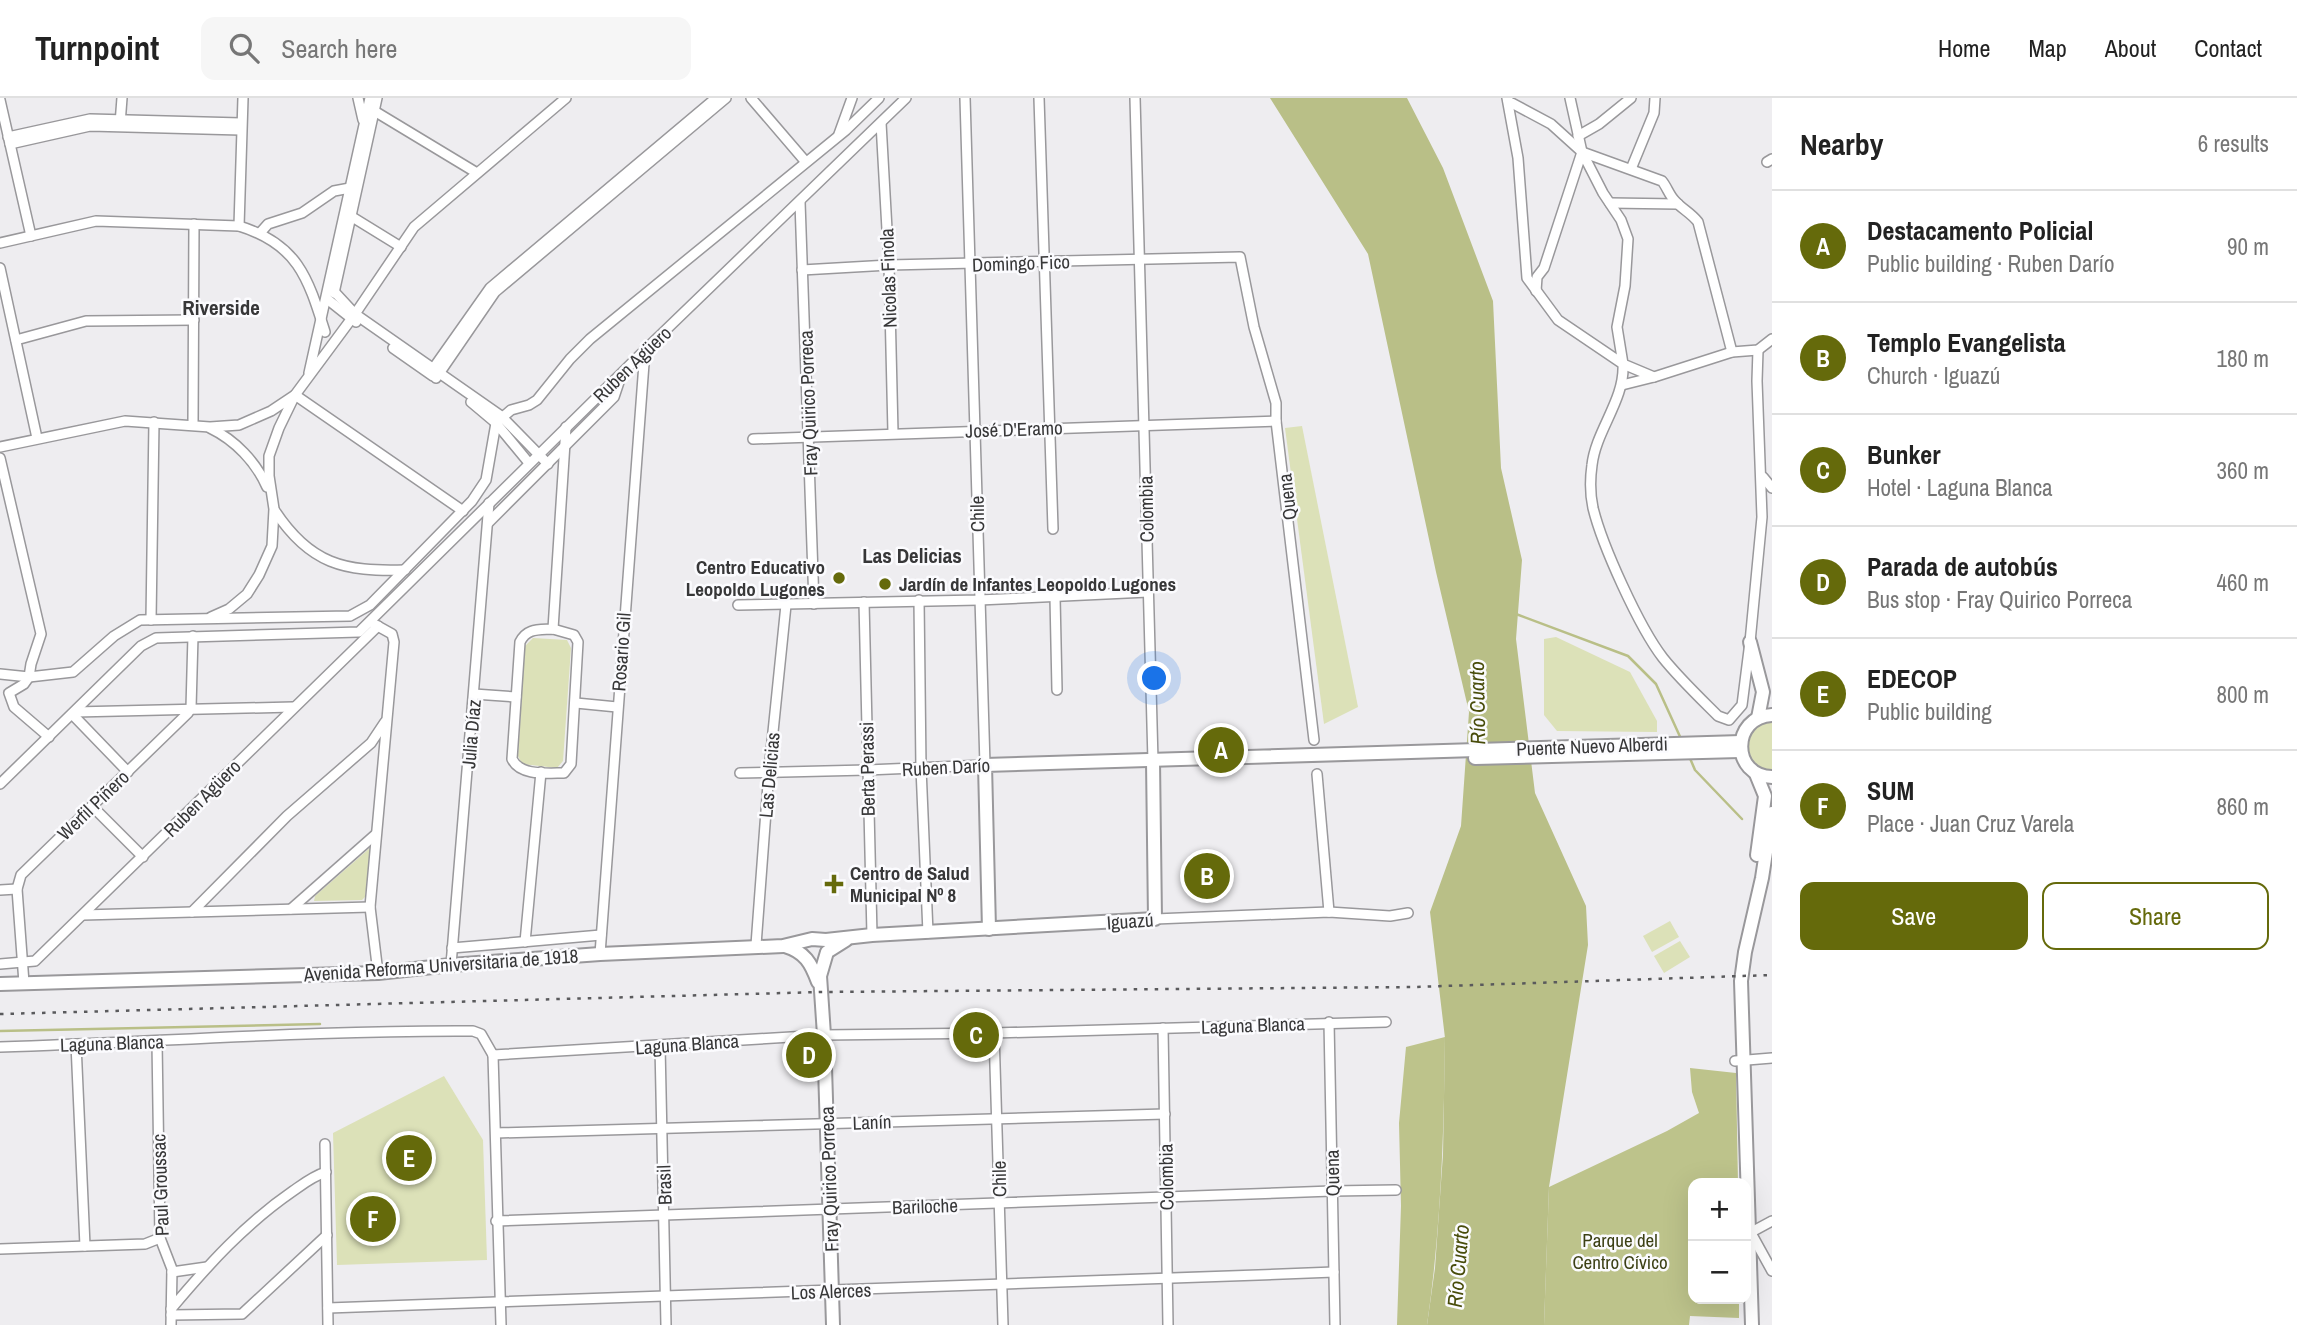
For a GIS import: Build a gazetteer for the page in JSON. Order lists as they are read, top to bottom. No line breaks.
{"streets":{"main road":["Fray Quirico Porreca","Colombia","Chile","Puente Nuevo Alberdi","Ruben Darío","Iguazú","Avenida Reforma Universitaria de 1918"],"street":["Domingo Fico","Nicolas Finola","Ruben Agüero","José D'Eramo","Quena","Rosario Gil","Julia Díaz","Berta Perassi","Las Delicias","Werfil Piñero","Laguna Blanca","Lanín","Paul Groussac","Brasil","Bariloche","Los Alerces"]},"crossings":[["Domingo Fico","Nicolas Finola"],["Domingo Fico","Fray Quirico Porreca"],["Domingo Fico","Quena"],["Domingo Fico","Colombia"],["Domingo Fico","Chile"],["Nicolas Finola","Ruben Agüero"],["Nicolas Finola","José D'Eramo"],["Ruben Agüero","Fray Quirico Porreca"],["Ruben Agüero","Rosario Gil"],["Ruben Agüero","Julia Díaz"],["Fray Quirico Porreca","José D'Eramo"],["Fray Quirico Porreca","Iguazú"],["Fray Quirico Porreca","Laguna Blanca"],["Fray Quirico Porreca","Lanín"],["Fray Quirico Porreca","Bariloche"],["Fray Quirico Porreca","Los Alerces"],["José D'Eramo","Quena"],["José D'Eramo","Colombia"],["José D'Eramo","Chile"],["Quena","Laguna Blanca"],["Quena","Bariloche"],["Quena","Los Alerces"],["Colombia","Ruben Darío"],["Colombia","Iguazú"],["Colombia","Laguna Blanca"],["Colombia","Lanín"],["Colombia","Bariloche"],["Colombia","Los Alerces"],["Chile","Ruben Darío"],["Chile","Iguazú"],["Chile","Laguna Blanca"],["Chile","Lanín"],["Chile","Bariloche"],["Chile","Los Alerces"],["Rosario Gil","Avenida Reforma Universitaria de 1918"],["Julia Díaz","Avenida Reforma Universitaria de 1918"],["Puente Nuevo Alberdi","Ruben Darío"],["Ruben Darío","Berta Perassi"],["Ruben Darío","Las Delicias"],["Berta Perassi","Iguazú"],["Las Delicias","Avenida Reforma Universitaria de 1918"],["Laguna Blanca","Paul Groussac"],["Laguna Blanca","Brasil"],["Lanín","Brasil"],["Brasil","Bariloche"],["Brasil","Los Alerces"]],"districts":["Riverside","Las Delicias"],"water":["Río Cuarto"],"parks":["Parque del Centro Cívico"],"places":{"other":["Centro Educativo Leopoldo Lugones","Jardín de Infantes Leopoldo Lugones"],"health":["Centro de Salud Municipal Nº 8"]},"page":{"header":"Turnpoint","search":"Search here","nav":["Home","Map","About","Contact"],"heading":["Nearby","6 results"],"list":[{"mark":"A","name":"Destacamento Policial","note":"Public building · Ruben Darío","value":"90 m"},{"mark":"B","name":"Templo Evangelista","note":"Church · Iguazú","value":"180 m"},{"mark":"C","name":"Bunker","note":"Hotel · Laguna Blanca","value":"360 m"},{"mark":"D","name":"Parada de autobús","note":"Bus stop · Fray Quirico Porreca","value":"460 m"},{"mark":"E","name":"EDECOP","note":"Public building","value":"800 m"},{"mark":"F","name":"SUM","note":"Place · Juan Cruz Varela","value":"860 m"}],"pins":["A","B","C","D","E","F"],"buttons":["Save","Share"],"map_buttons":["+","−"]}}
